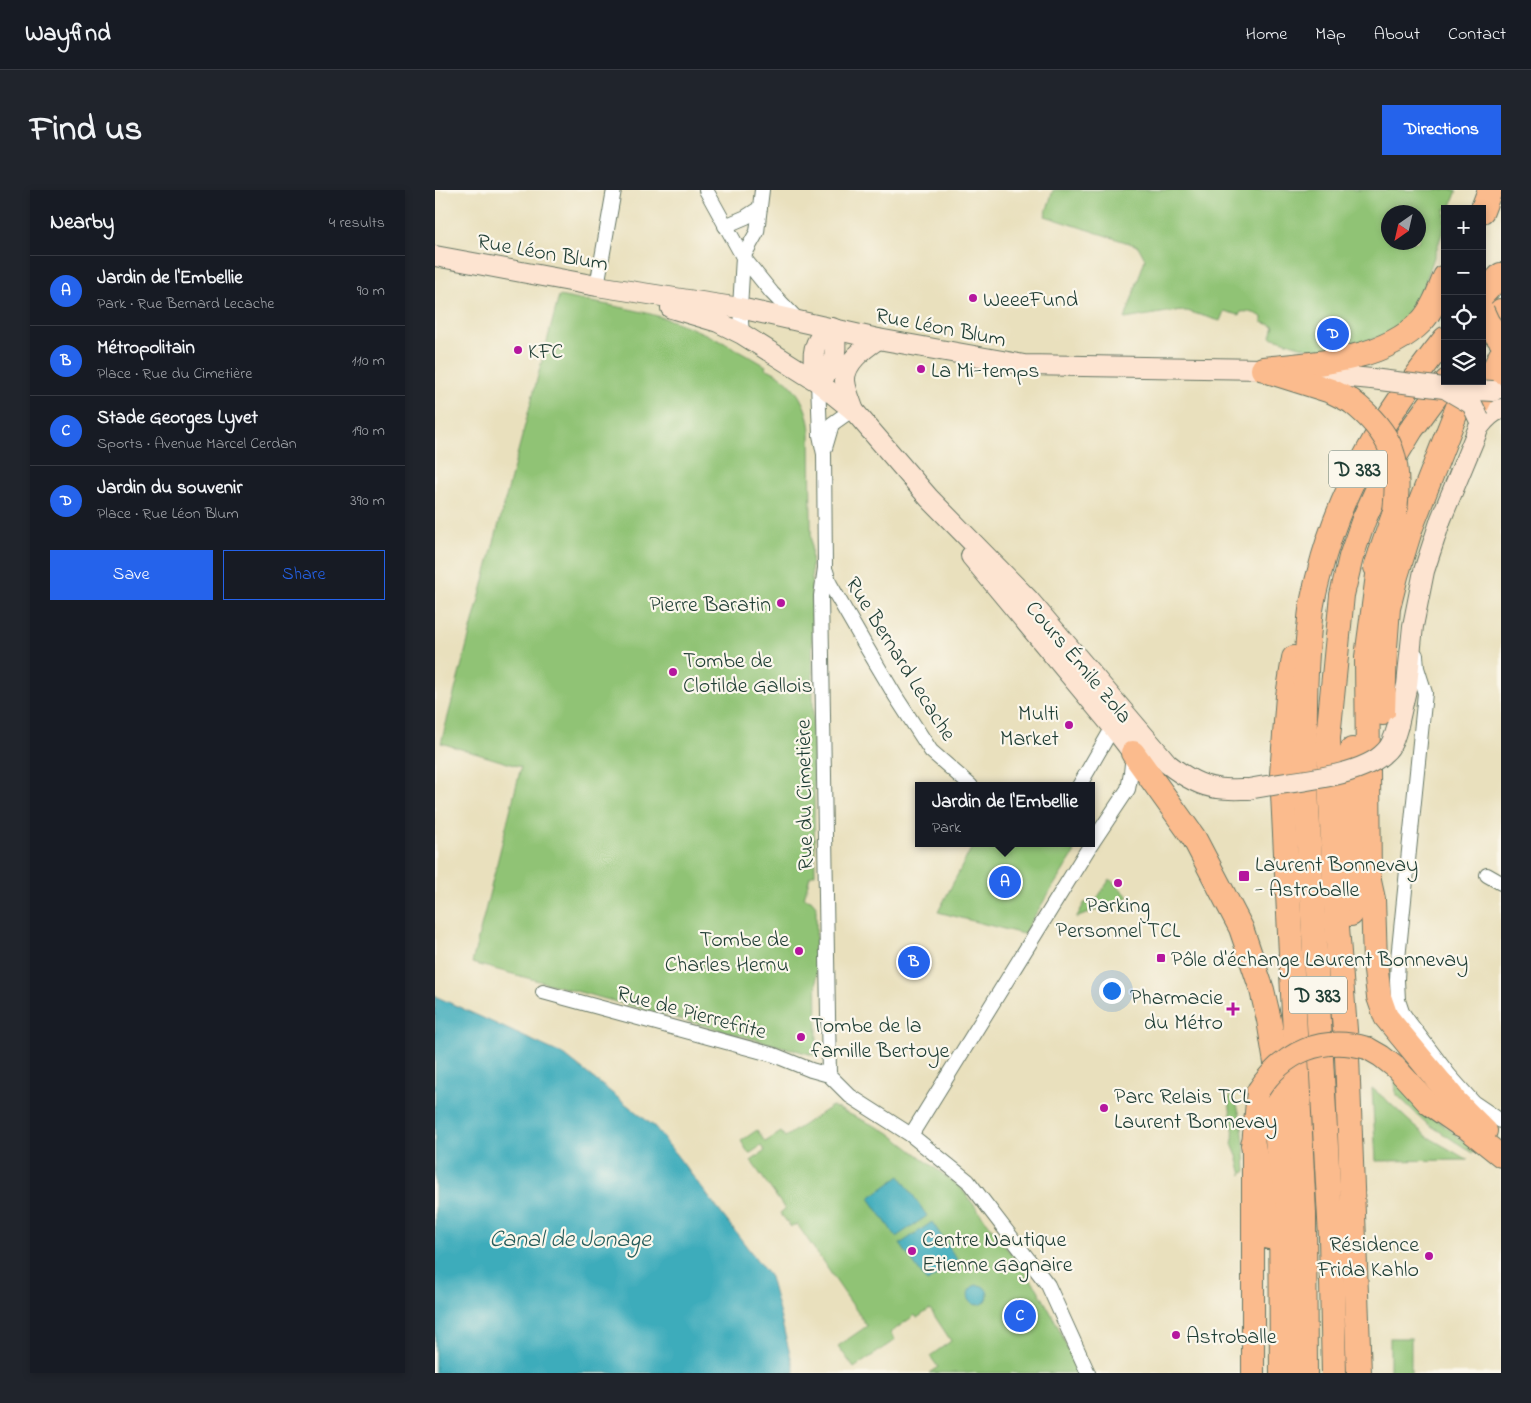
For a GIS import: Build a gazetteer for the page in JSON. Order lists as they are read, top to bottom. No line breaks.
{"streets":{"highway":["D 383"],"main road":["Rue Léon Blum","Cours Émile Zola"],"street":["Rue Bernard Lecache","Rue du Cimetière","Rue de Pierrefrite"]},"crossings":[["Rue Léon Blum","Cours Émile Zola"],["Rue Bernard Lecache","Rue du Cimetière"],["Cours Émile Zola","Rue du Cimetière"],["Rue du Cimetière","Rue de Pierrefrite"]],"water":["Canal de Jonage"],"places":{"other":["WeeeFund","KFC","La Mi-temps","Pierre Baratin","Tombe de Clotilde Gallois","Multi Market","Parking Personnel TCL","Tombe de Charles Hernu","Tombe de la famille Bertoye","Parc Relais TCL Laurent Bonnevay","Centre Nautique Etienne Gagnaire","Résidence Frida Kahlo","Astroballe"],"transit":["Laurent Bonnevay - Astroballe","Pôle d'échange Laurent Bonnevay"],"health":["Pharmacie du Métro"]},"north":"bottom left","page":{"header":"Wayfind","nav":["Home","Map","About","Contact"],"title":"Find us","buttons":["Directions",["Save","Share"]],"heading":["Nearby","4 results"],"map_buttons":["+","−"],"list":[{"mark":"A","name":"Jardin de l'Embellie","note":"Park · Rue Bernard Lecache","value":"90 m"},{"mark":"B","name":"Métropolitain","note":"Place · Rue du Cimetière","value":"110 m"},{"mark":"C","name":"Stade Georges Lyvet","note":"Sports · Avenue Marcel Cerdan","value":"190 m"},{"mark":"D","name":"Jardin du souvenir","note":"Place · Rue Léon Blum","value":"390 m"}],"pins":["D","A","B","C"],"popup":["Jardin de l'Embellie","Park"]}}
